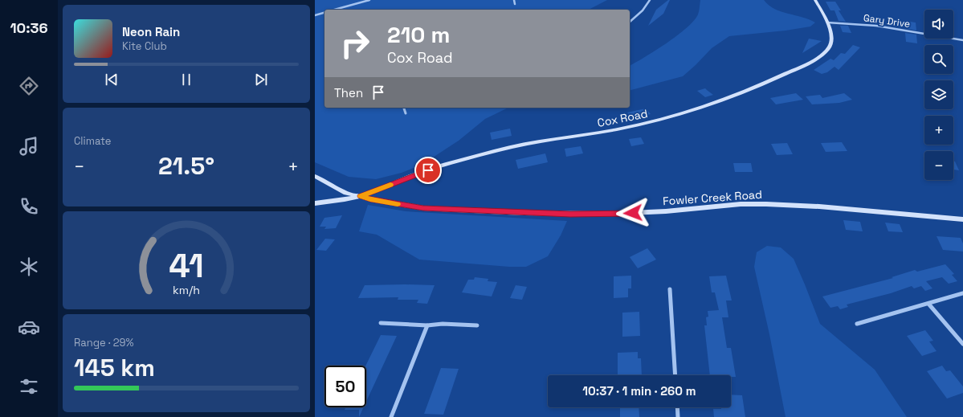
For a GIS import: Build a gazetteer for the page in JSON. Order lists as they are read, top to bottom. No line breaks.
{"streets":{"street":["Gary Drive","Cox Road","Fowler Creek Road"]},"crossings":[["Gary Drive","Cox Road"],["Cox Road","Fowler Creek Road"]],"page":{"tabs":"10:36","map_buttons":["+","−"],"turn":["210 m","Cox Road"],"song":["Neon Rain","Kite Club"],"then":"Then","tile":["Climate",["Range · 29%","145 km"]],"heat":["−","21.5°","+"],"limit":"50","trip":"10:37 · 1 min · 260 m","gauge":["41","km/h"]}}
